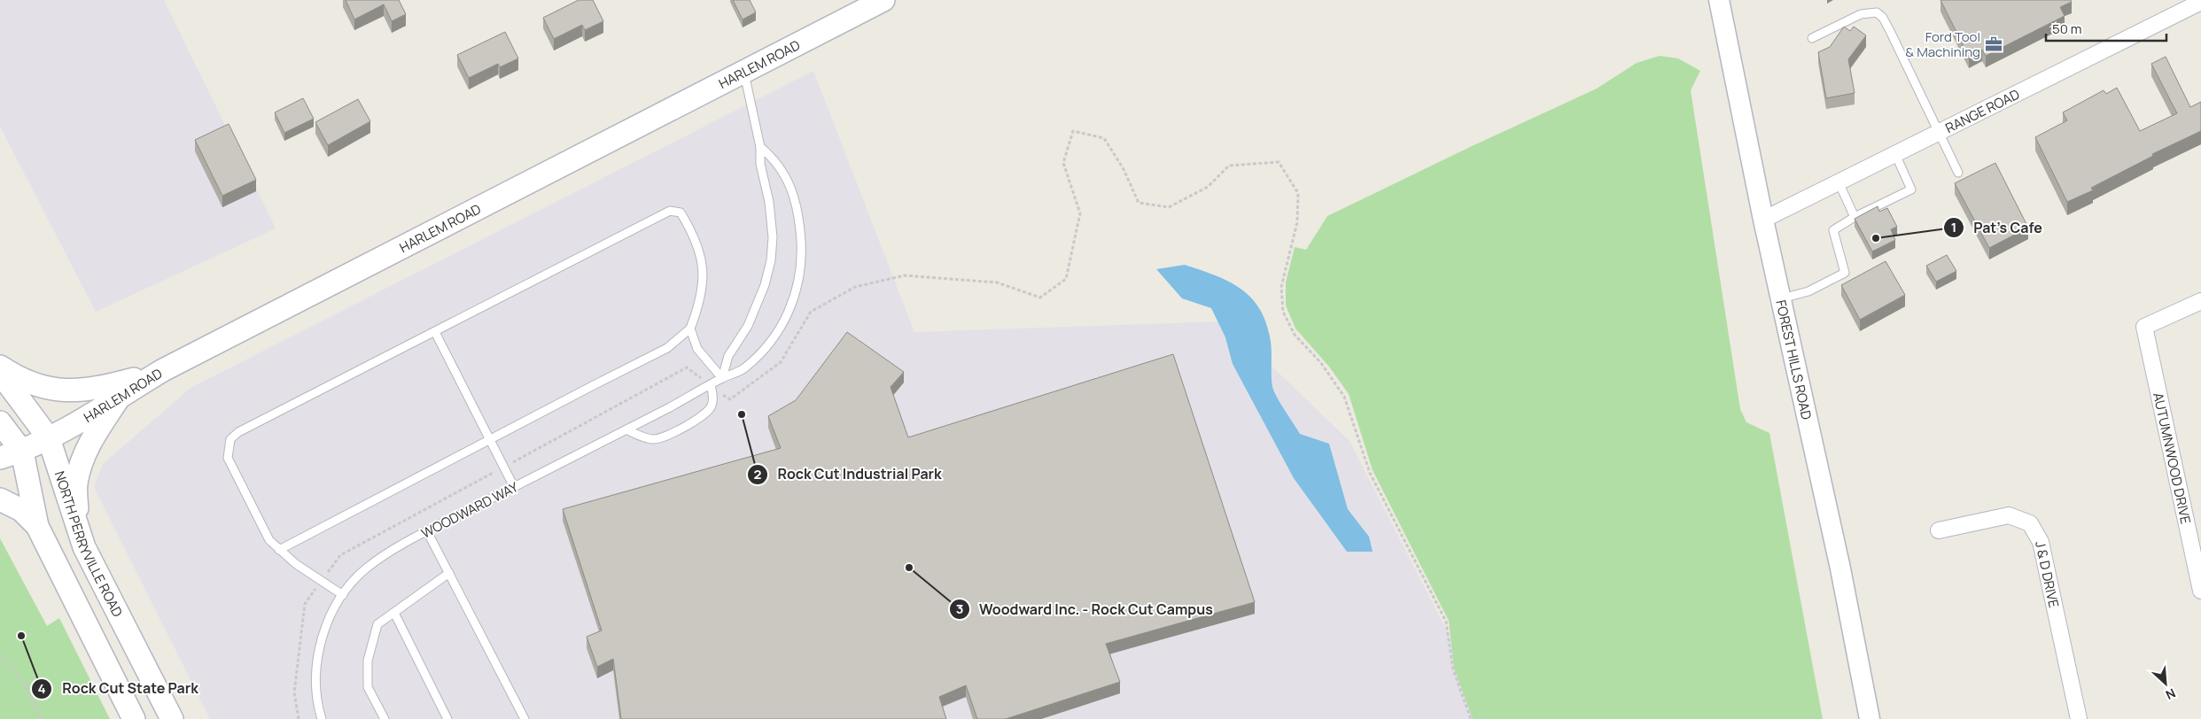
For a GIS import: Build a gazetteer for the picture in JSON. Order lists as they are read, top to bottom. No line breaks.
{"streets":{"main road":["HARLEM ROAD","NORTH PERRYVILLE ROAD"],"street":["RANGE ROAD","FOREST HILLS ROAD","AUTUMNWOOD DRIVE","J & D DRIVE"],"lane":["WOODWARD WAY"]},"crossings":[["HARLEM ROAD","NORTH PERRYVILLE ROAD"],["RANGE ROAD","FOREST HILLS ROAD"]],"places":{"office":["Ford Tool & Machining"],"other":["Pat's Cafe","Rock Cut Industrial Park","Woodward Inc. - Rock Cut Campus","Rock Cut State Park"]},"scale_bar":"50 m","north":"bottom right"}
